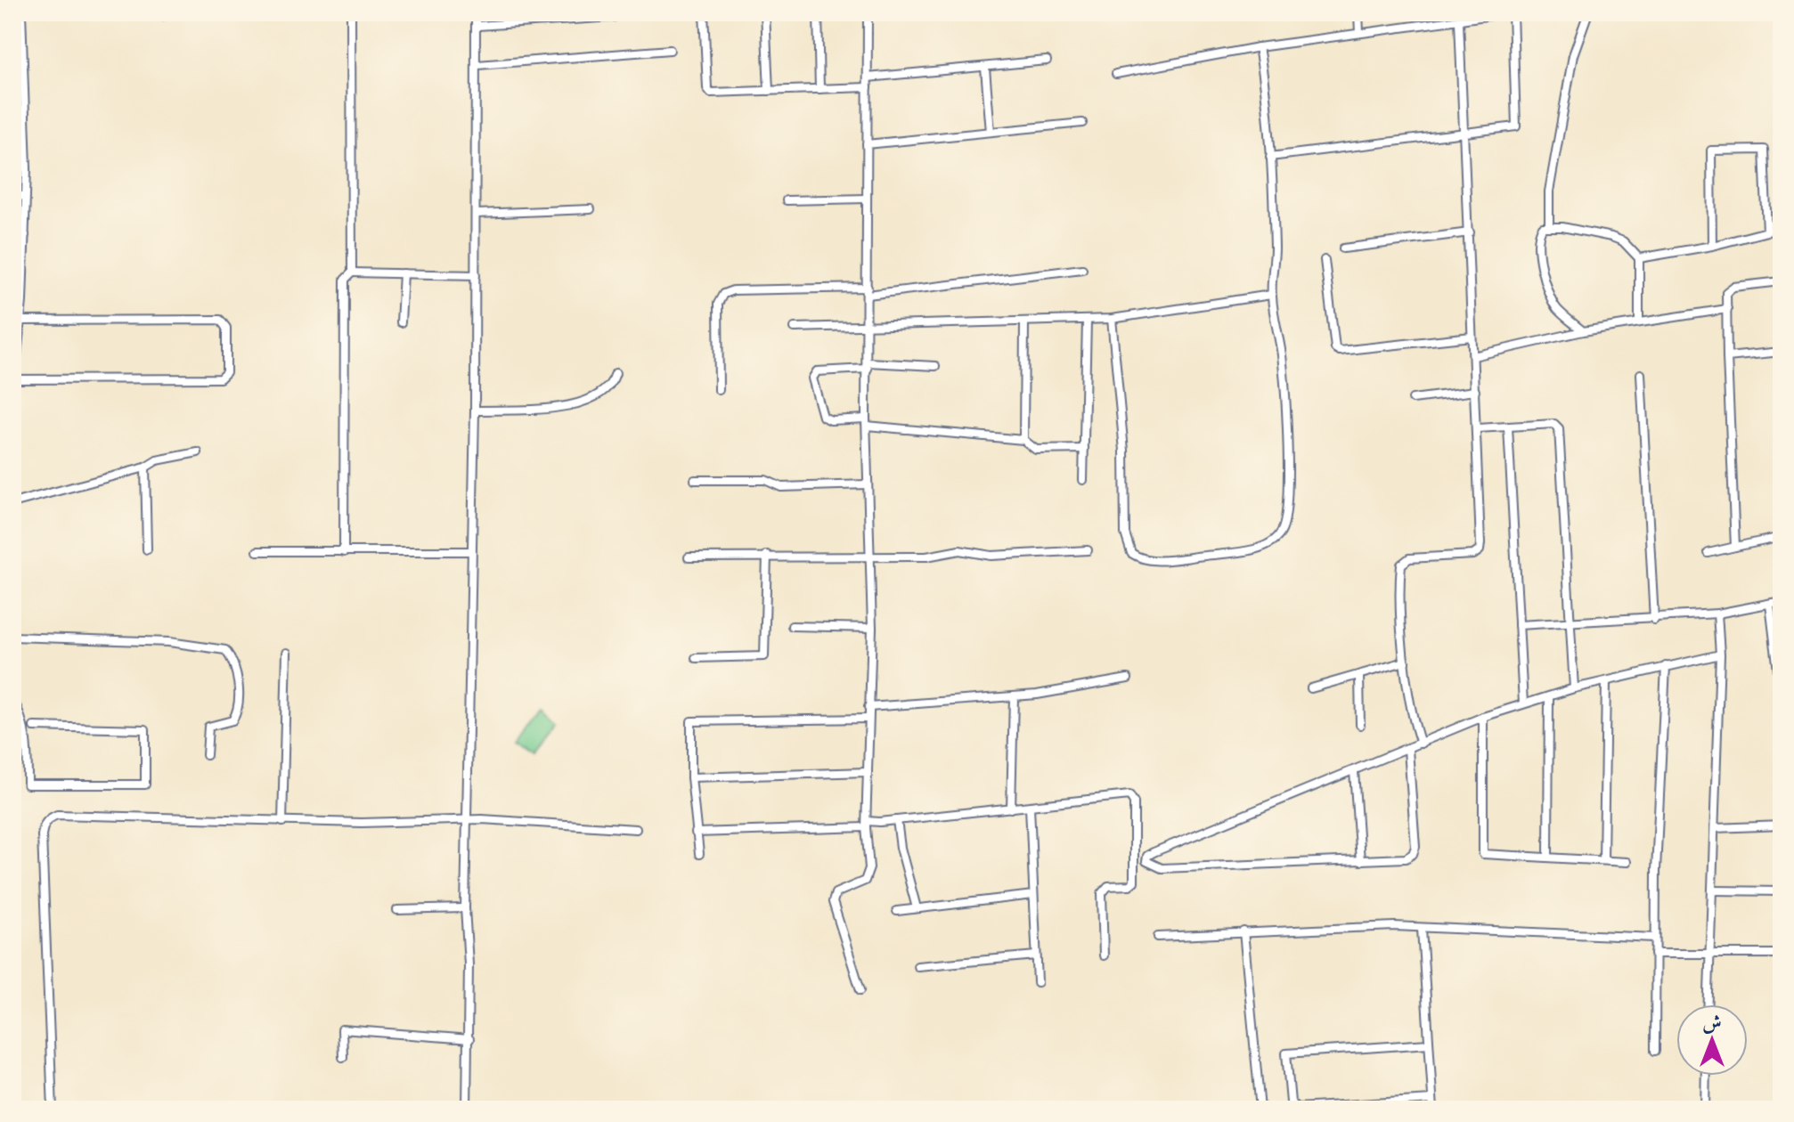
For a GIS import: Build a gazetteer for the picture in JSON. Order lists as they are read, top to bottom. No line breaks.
{"north":"top"}
